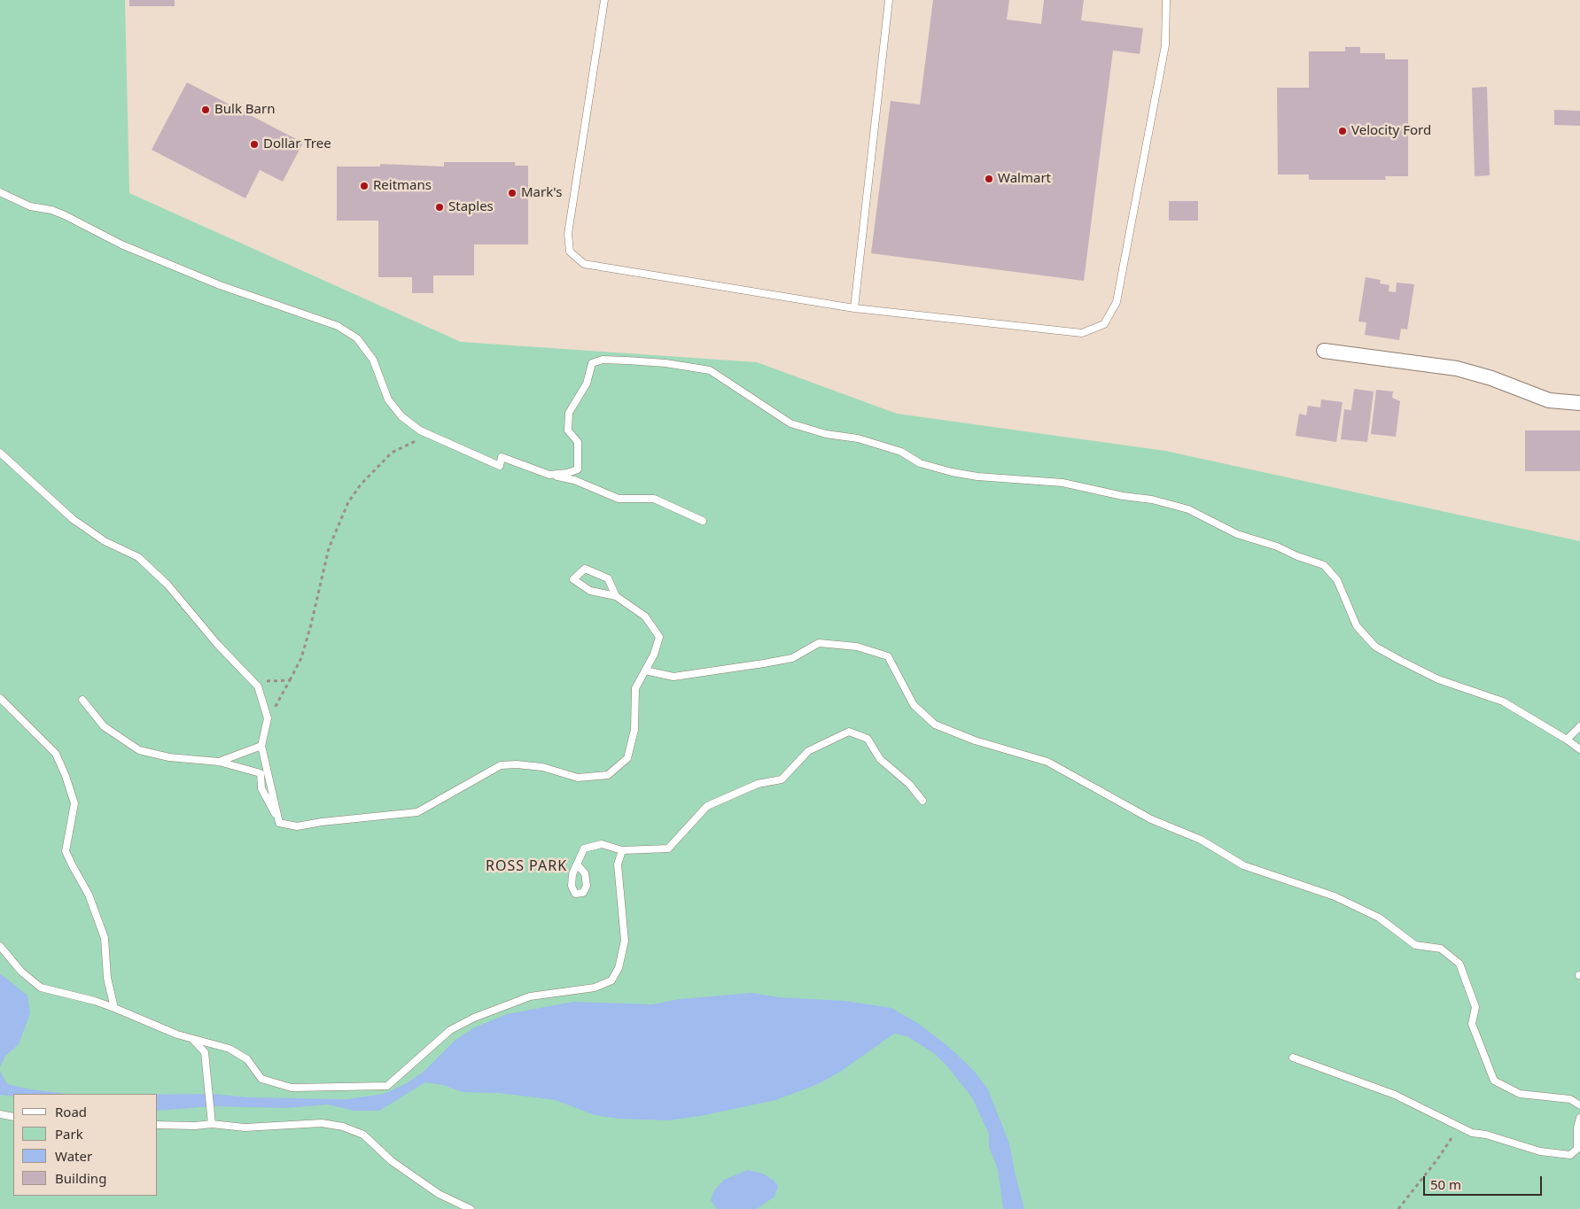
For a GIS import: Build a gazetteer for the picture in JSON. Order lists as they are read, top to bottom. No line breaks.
{"districts":["ROSS PARK"],"places":["Bulk Barn","Velocity Ford","Dollar Tree","Walmart","Reitmans","Mark's","Staples"],"legend":["Road","Park","Water","Building"],"scale_bar":"50 m"}
